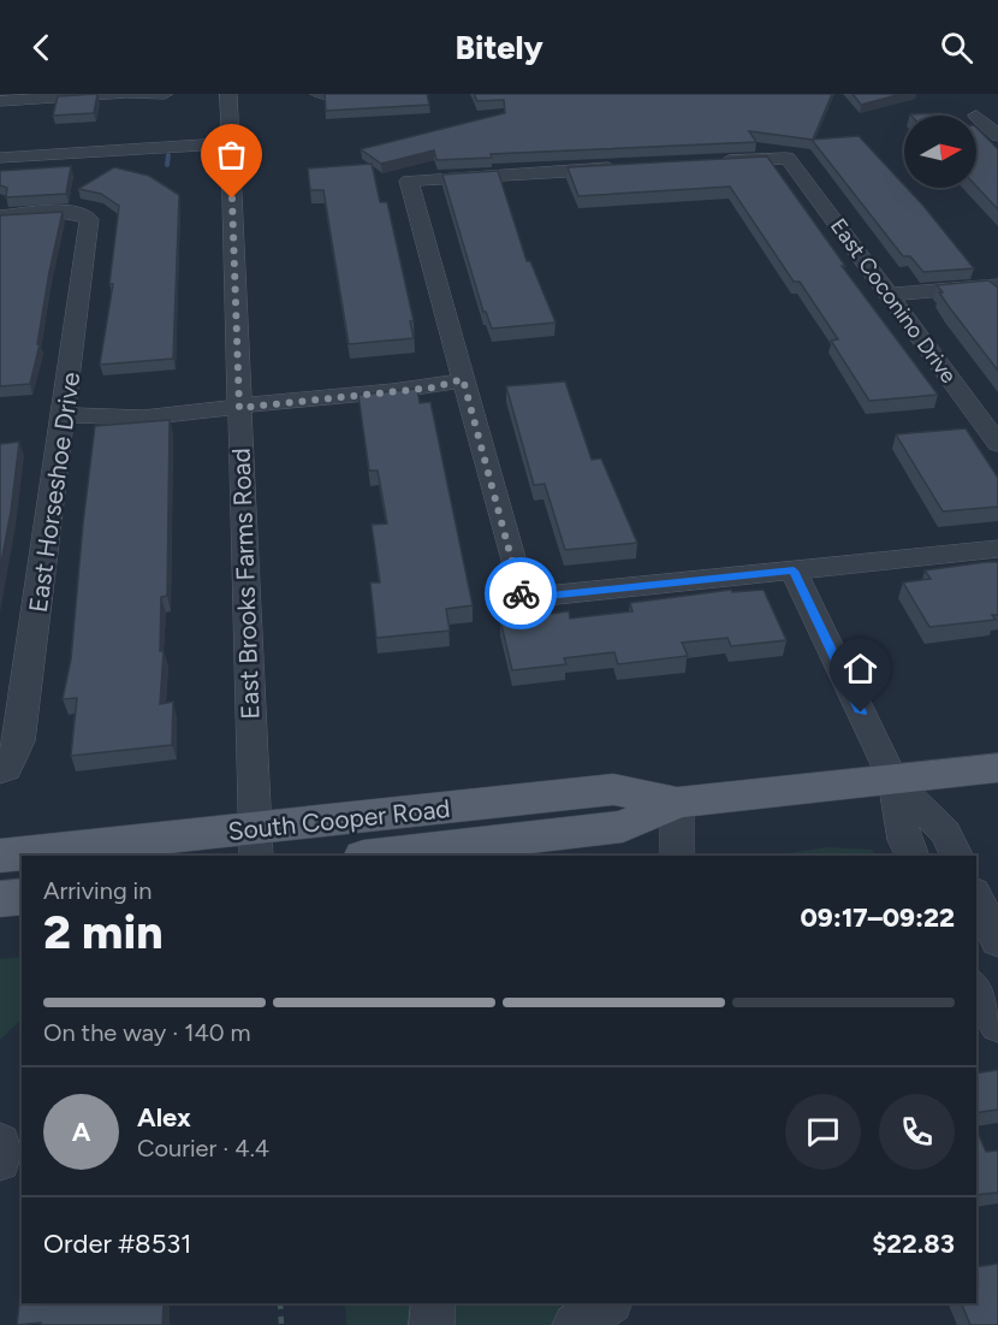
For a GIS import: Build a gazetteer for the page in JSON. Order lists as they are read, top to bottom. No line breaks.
{"streets":{"main road":["South Cooper Road"],"street":["East Coconino Drive","East Horseshoe Drive","East Brooks Farms Road"]},"crossings":[["East Brooks Farms Road","South Cooper Road"]],"north":"right","page":{"header":"Bitely","heading":["2 min","Arriving in","09:17–09:22"],"panel":["Alex","Courier · 4.4","Order #8531","$22.83"],"bar":"On the way · 140 m","round":"A"}}
